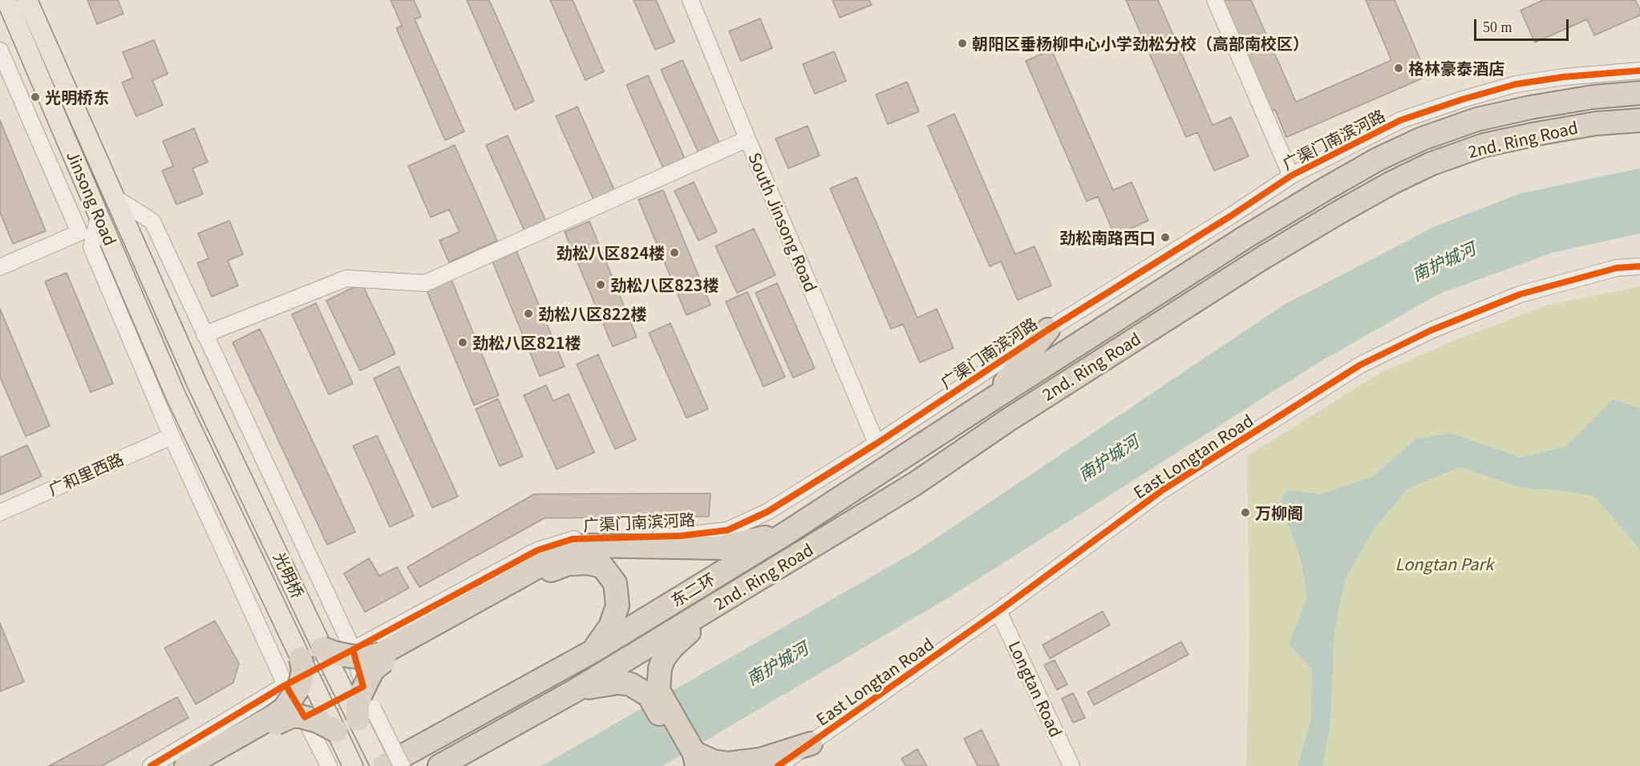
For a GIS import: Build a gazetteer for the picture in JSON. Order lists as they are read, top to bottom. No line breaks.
{"streets":{"highway":["2nd. Ring Road","东二环"],"main road":["Jinsong Road","光明桥"],"street":["广渠门南滨河路","South Jinsong Road","East Longtan Road","广和里西路","Longtan Road"]},"crossings":[["广渠门南滨河路","South Jinsong Road"],["2nd. Ring Road","东二环"],["Jinsong Road","光明桥"],["East Longtan Road","Longtan Road"],["光明桥","东二环"]],"water":["南护城河"],"parks":["Longtan Park"],"places":["朝阳区垂杨柳中心小学劲松分校（高部南校区）","格林豪泰酒店","光明桥东","劲松南路西口","劲松八区824楼","劲松八区823楼","劲松八区822楼","劲松八区821楼","万柳阁"],"scale_bar":"50 m"}
